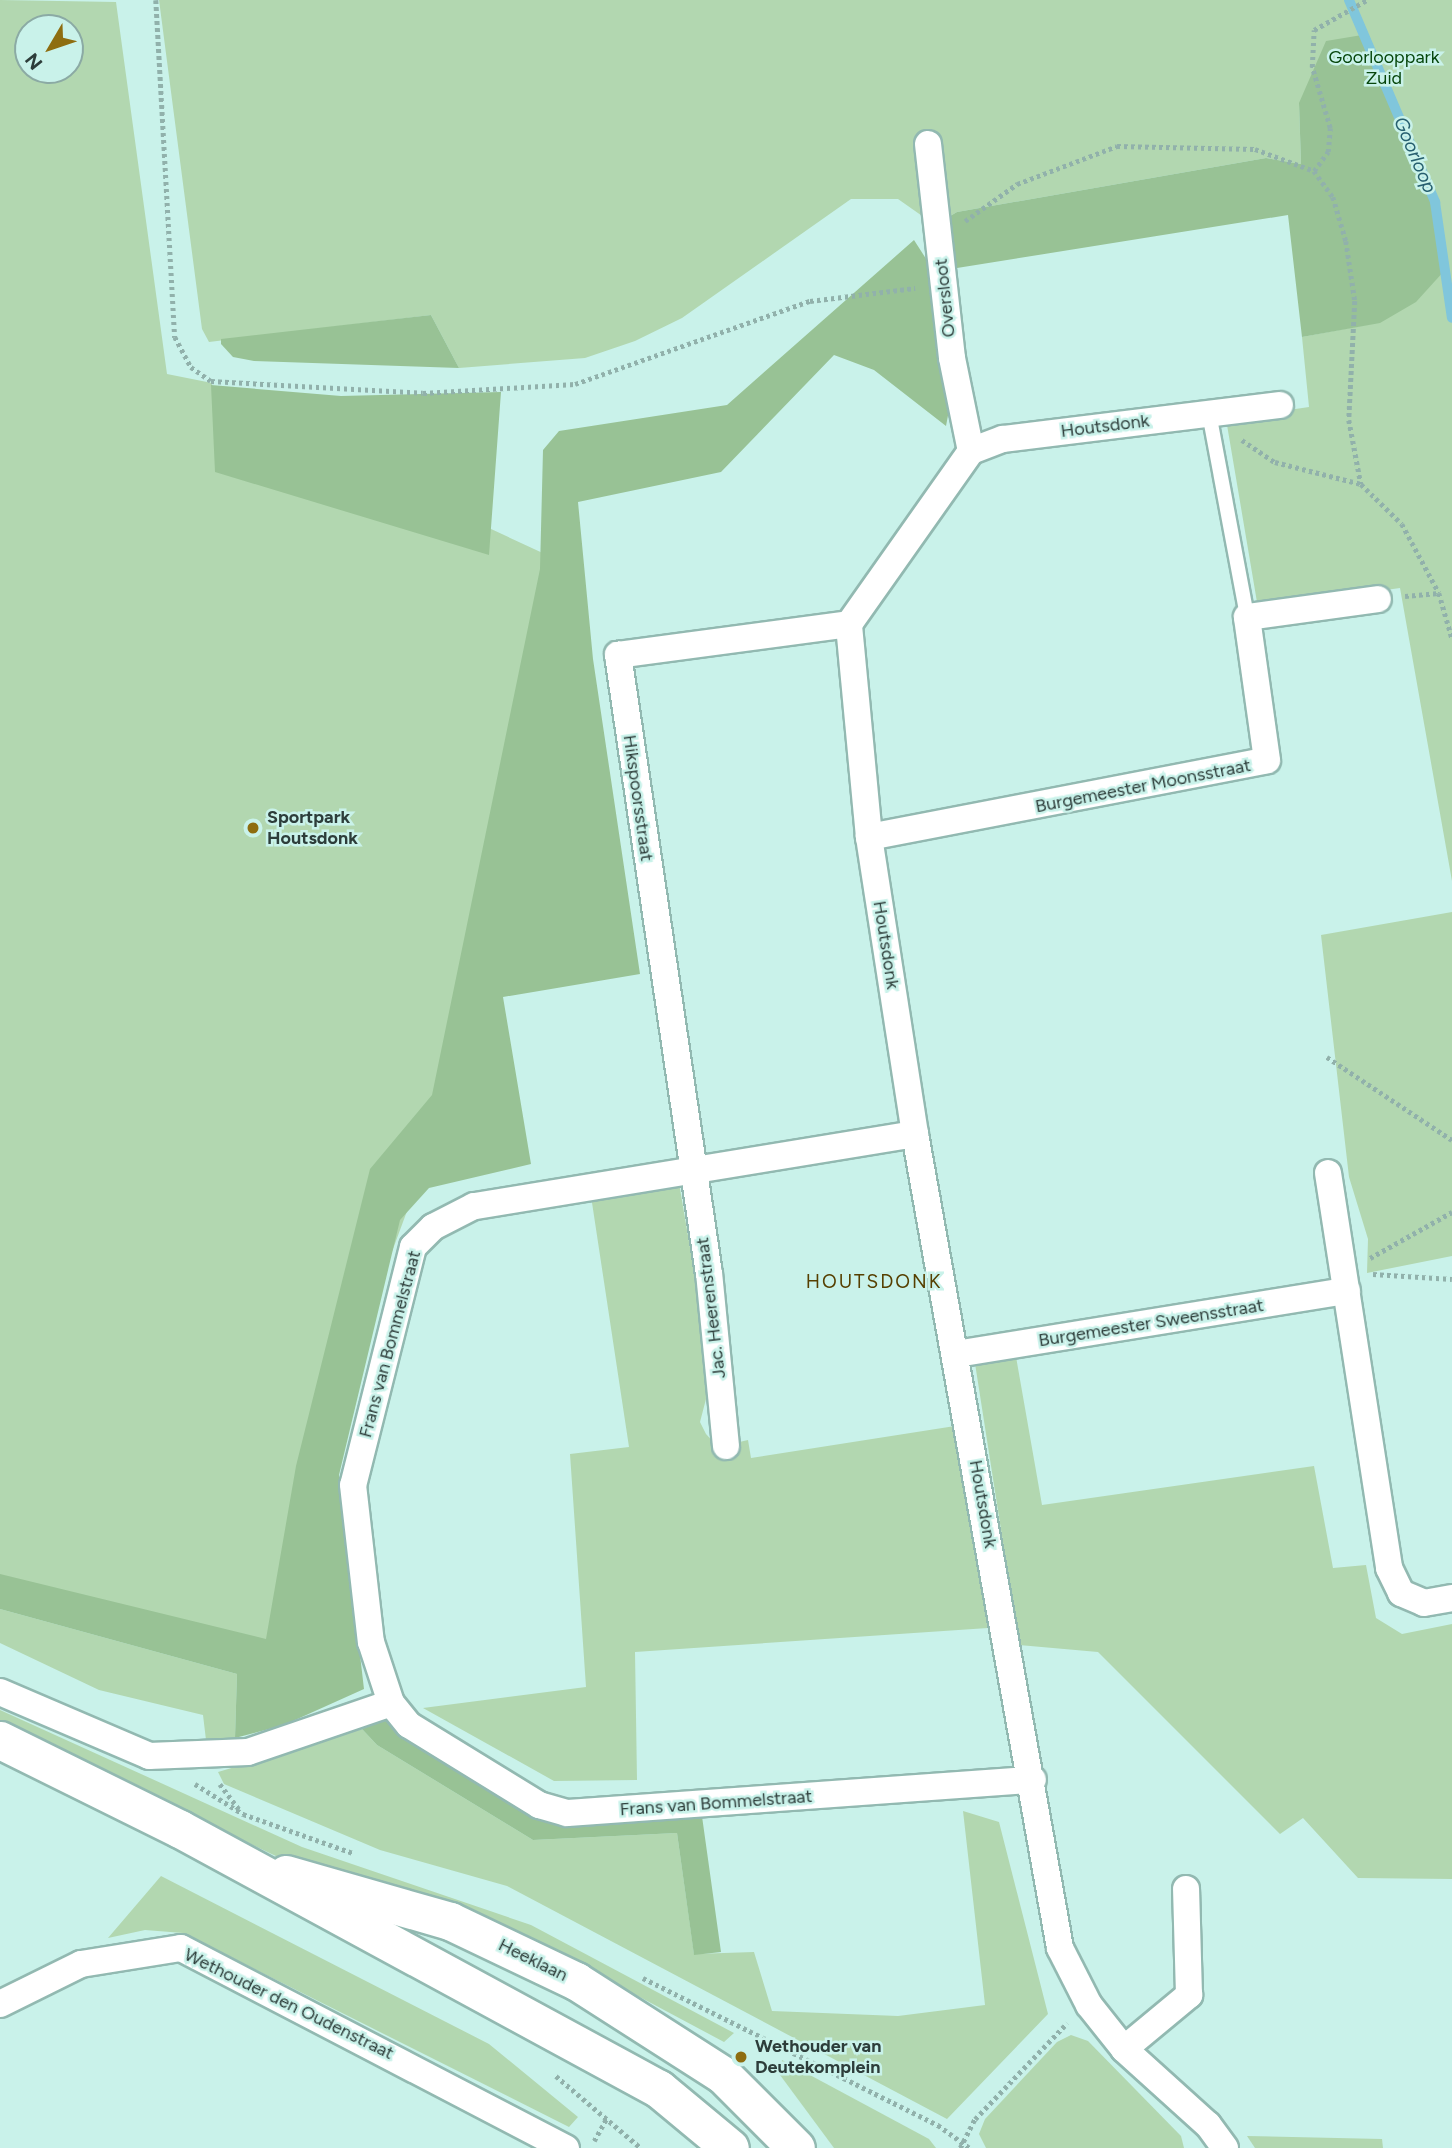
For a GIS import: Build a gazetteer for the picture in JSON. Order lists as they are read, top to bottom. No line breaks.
{"streets":{"main road":["Heeklaan"],"street":["Oversloot","Houtsdonk","Burgemeester Moonsstraat","Hikspoorsstraat","Jac. Heerenstraat","Burgemeester Sweensstraat","Frans van Bommelstraat","Wethouder den Oudenstraat"]},"crossings":[["Oversloot","Houtsdonk"],["Houtsdonk","Burgemeester Moonsstraat"],["Houtsdonk","Hikspoorsstraat"],["Houtsdonk","Burgemeester Sweensstraat"],["Houtsdonk","Frans van Bommelstraat"],["Hikspoorsstraat","Jac. Heerenstraat"],["Hikspoorsstraat","Frans van Bommelstraat"],["Jac. Heerenstraat","Frans van Bommelstraat"]],"districts":["HOUTSDONK"],"water":["Goorloop"],"parks":["Goorlooppark Zuid"],"places":["Sportpark Houtsdonk","Wethouder van Deutekomplein"],"north":"bottom left"}
